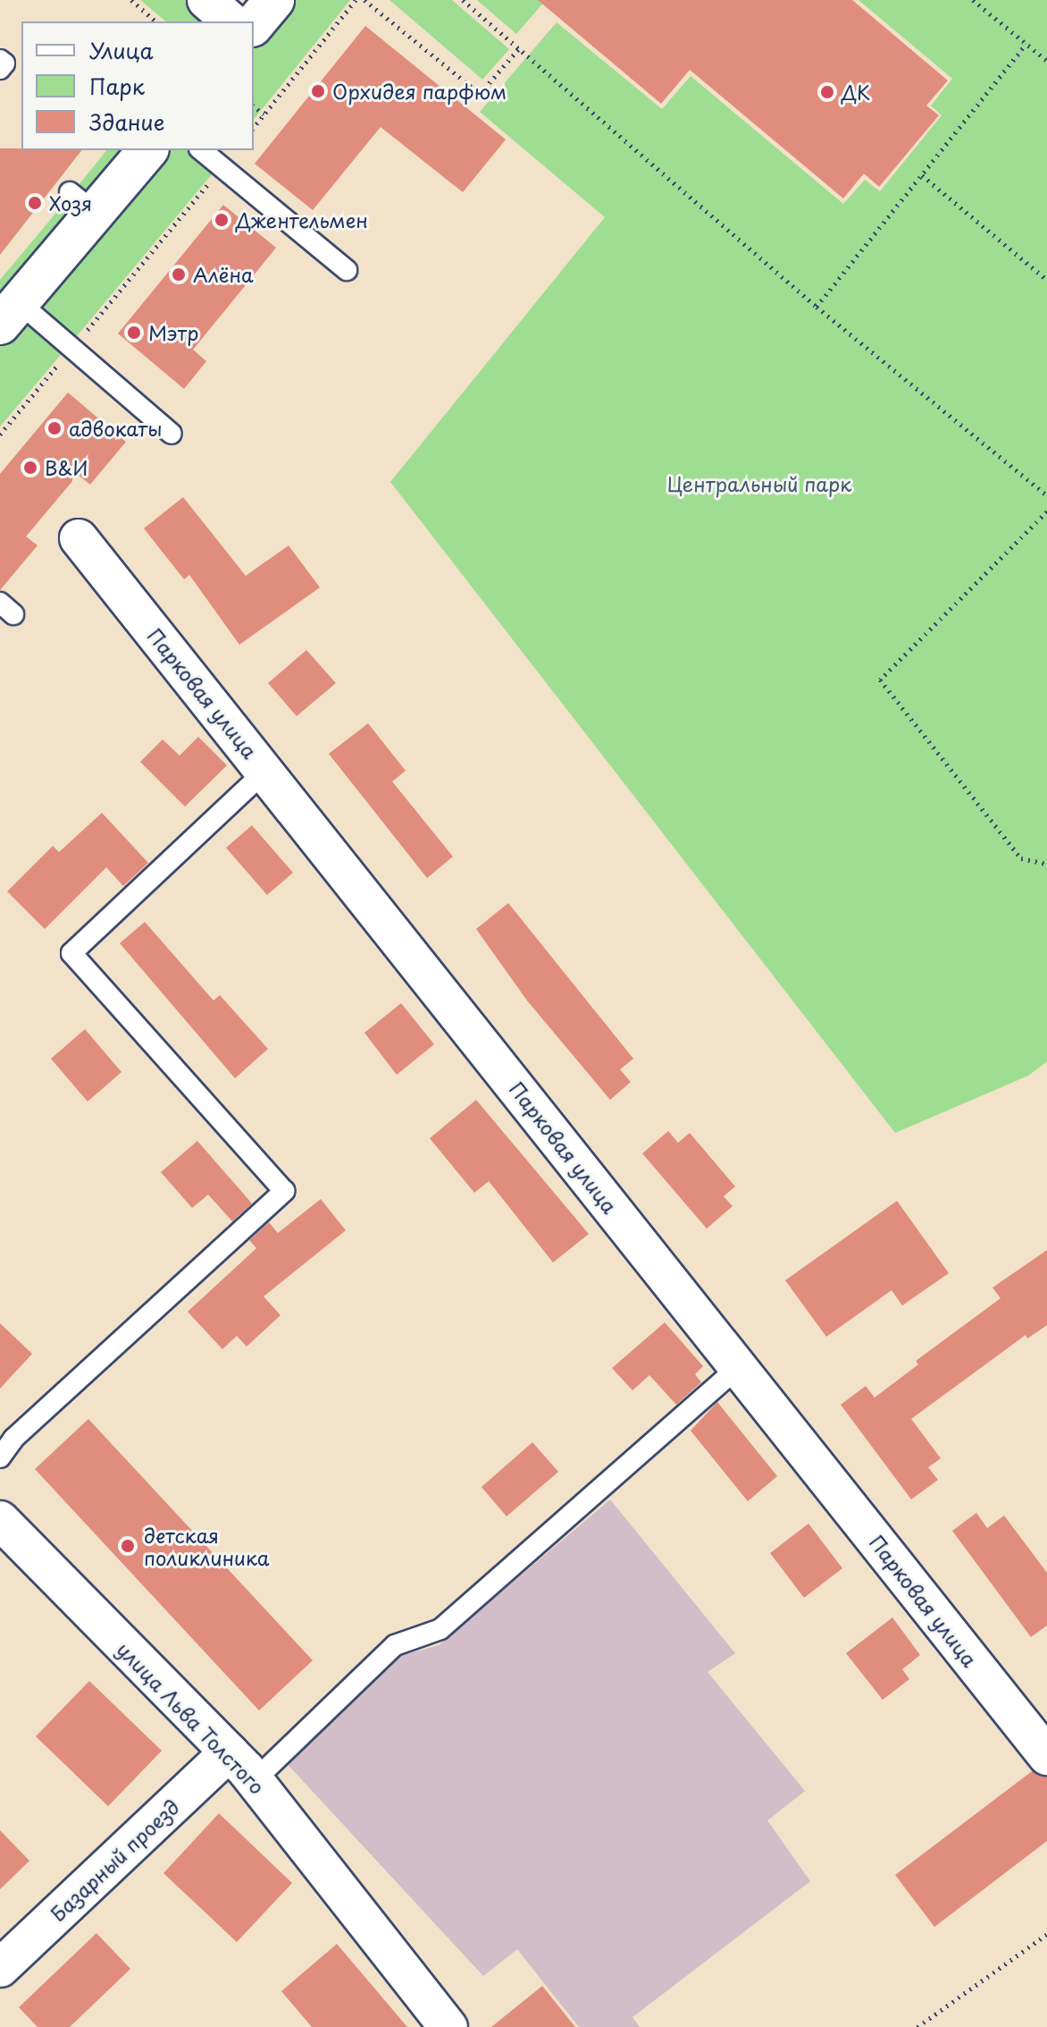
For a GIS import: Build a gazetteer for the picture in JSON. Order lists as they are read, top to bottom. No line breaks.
{"streets":{"street":["Парковая улица","улица Льва Толстого","Базарный проезд"]},"crossings":[["улица Льва Толстого","Базарный проезд"]],"parks":["Центральный парк"],"places":["Орхидея парфюм","ДК","Хозя","Джентельмен","Алёна","Мэтр","адвокаты","В&И","детская поликлиника"],"legend":["Улица","Парк","Здание"]}
